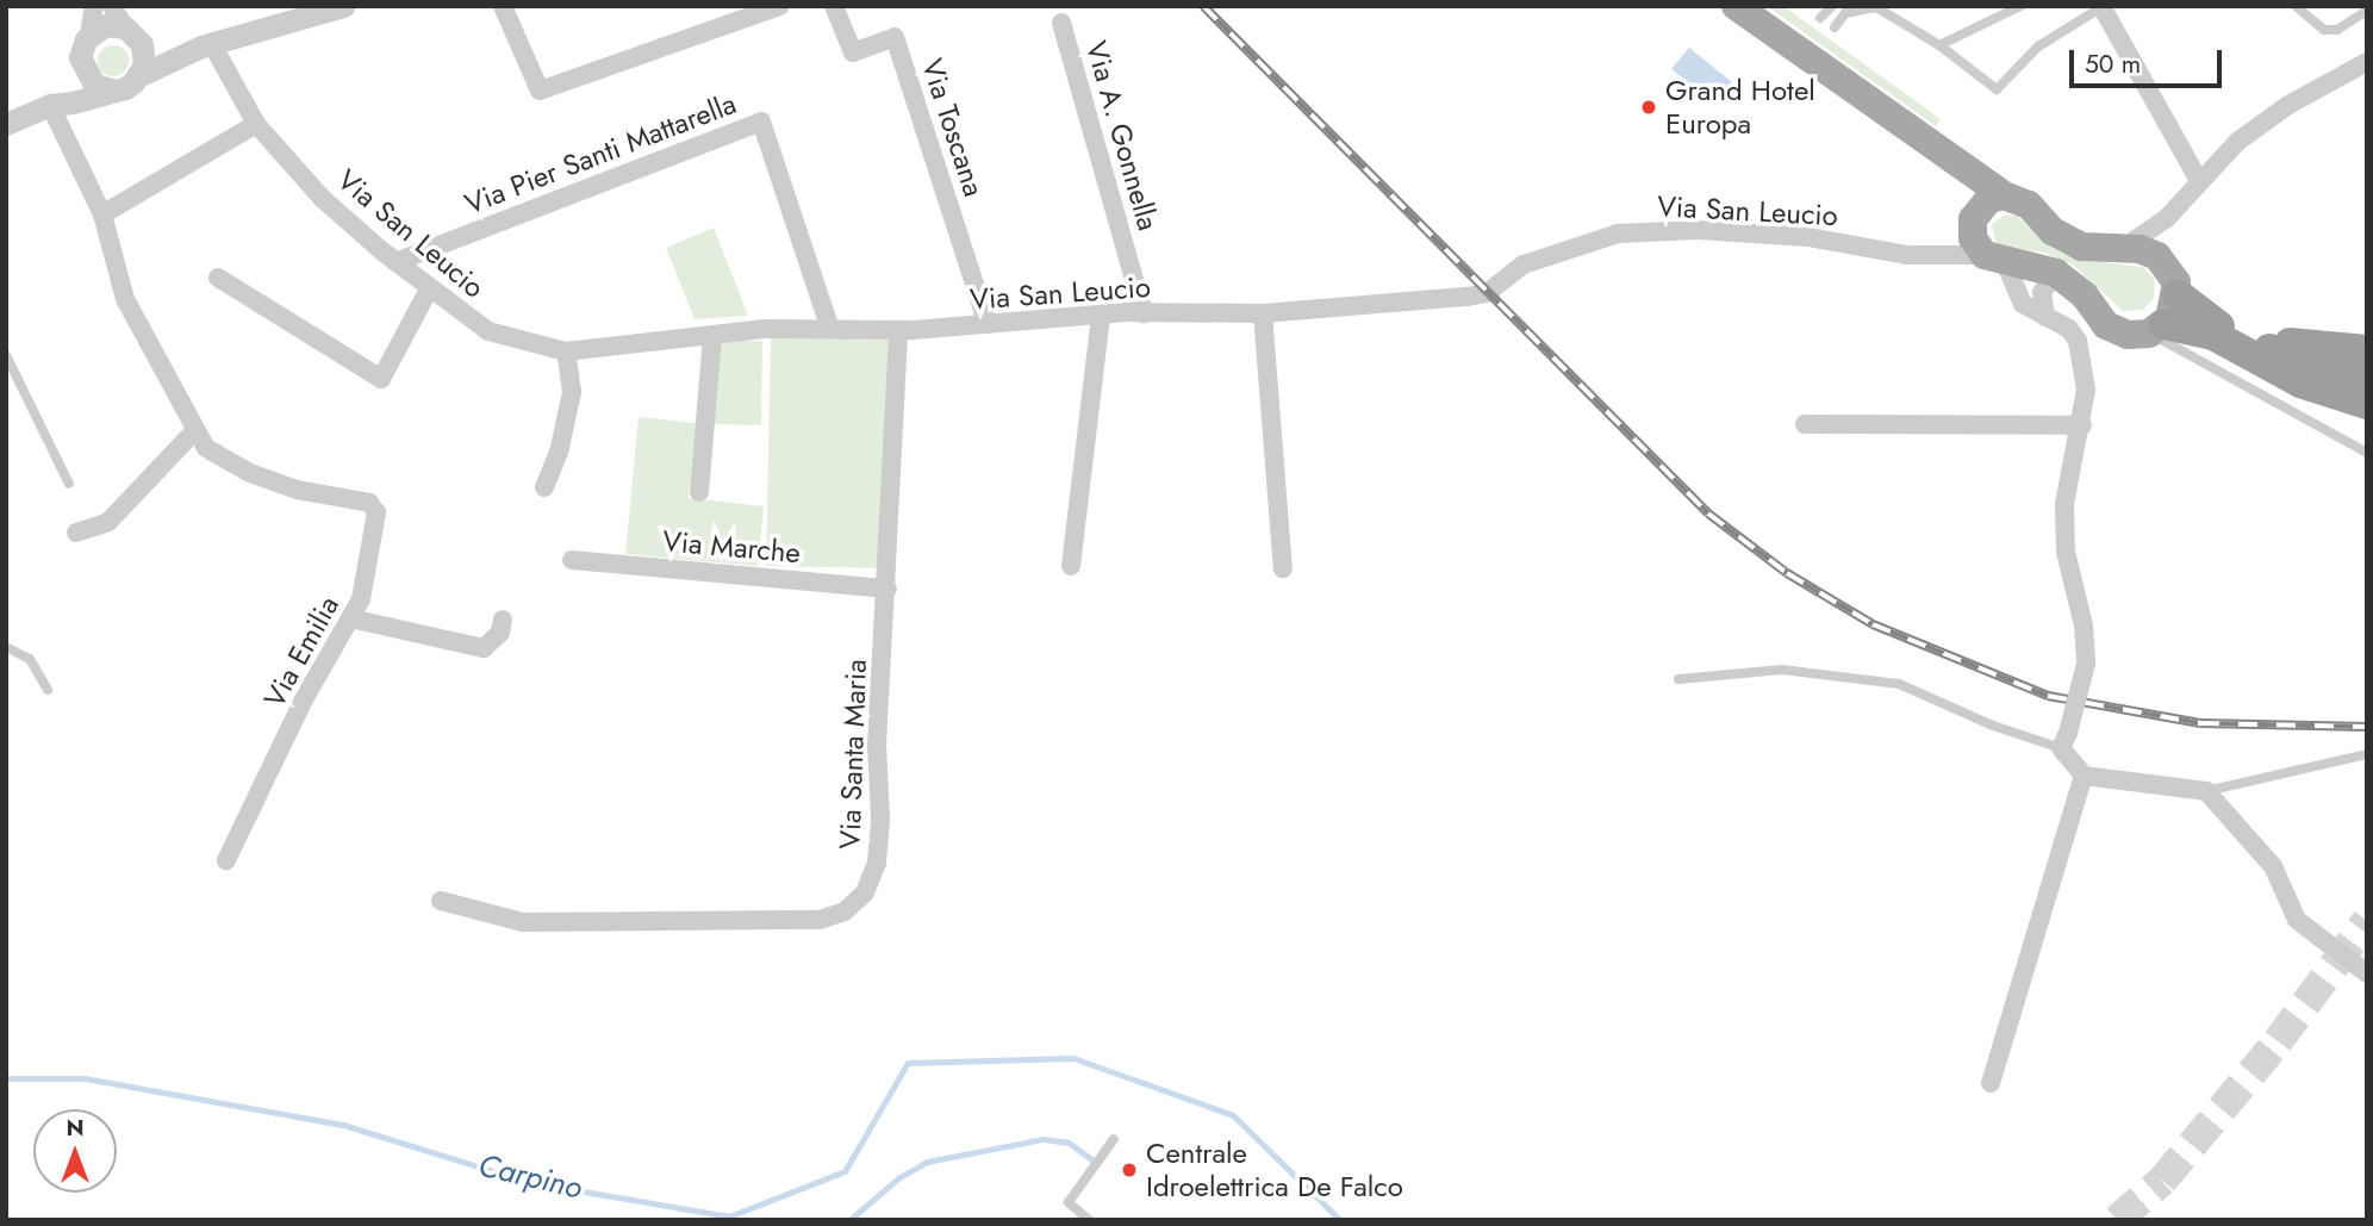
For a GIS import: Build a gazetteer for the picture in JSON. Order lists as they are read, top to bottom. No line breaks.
{"streets":{"street":["Via Toscana","Via A. Gonnella","Via Pier Santi Mattarella","Via San Leucio","Via Marche","Via Emilia","Via Santa Maria"]},"crossings":[["Via Toscana","Via San Leucio"],["Via A. Gonnella","Via San Leucio"],["Via Pier Santi Mattarella","Via San Leucio"],["Via San Leucio","Via Santa Maria"],["Via Marche","Via Santa Maria"]],"water":["Carpino"],"places":["Grand Hotel Europa","Centrale Idroelettrica De Falco"],"scale_bar":"50 m","north":"top"}
